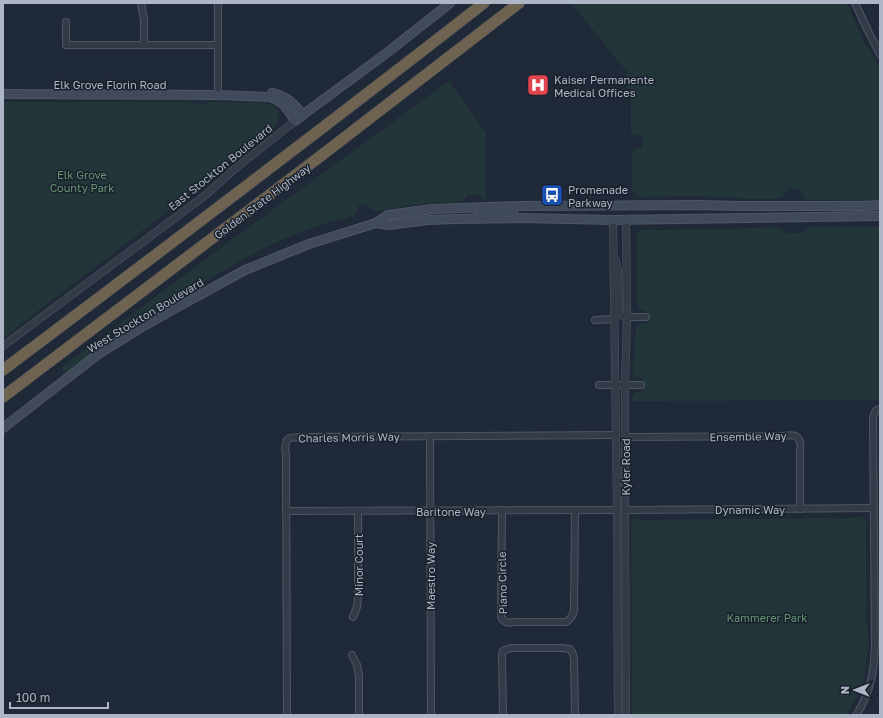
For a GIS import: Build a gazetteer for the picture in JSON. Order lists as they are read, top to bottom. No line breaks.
{"streets":{"highway":["Golden State Highway"],"main road":["Elk Grove Florin Road","East Stockton Boulevard","West Stockton Boulevard"],"street":["Ensemble Way","Charles Morris Way","Kyler Road","Dynamic Way","Baritone Way","Minor Court","Maestro Way","Piano Circle"]},"crossings":[["Elk Grove Florin Road","East Stockton Boulevard"],["Ensemble Way","Kyler Road"],["Ensemble Way","Dynamic Way"],["Charles Morris Way","Kyler Road"],["Charles Morris Way","Baritone Way"],["Charles Morris Way","Maestro Way"],["Kyler Road","Dynamic Way"],["Kyler Road","Baritone Way"],["Baritone Way","Minor Court"],["Baritone Way","Maestro Way"],["Baritone Way","Piano Circle"]],"parks":["Elk Grove County Park","Kammerer Park"],"places":{"hospital":["Kaiser Permanente Medical Offices"],"bus stop":["Promenade Parkway"]},"scale_bar":"100 m","north":"left"}
